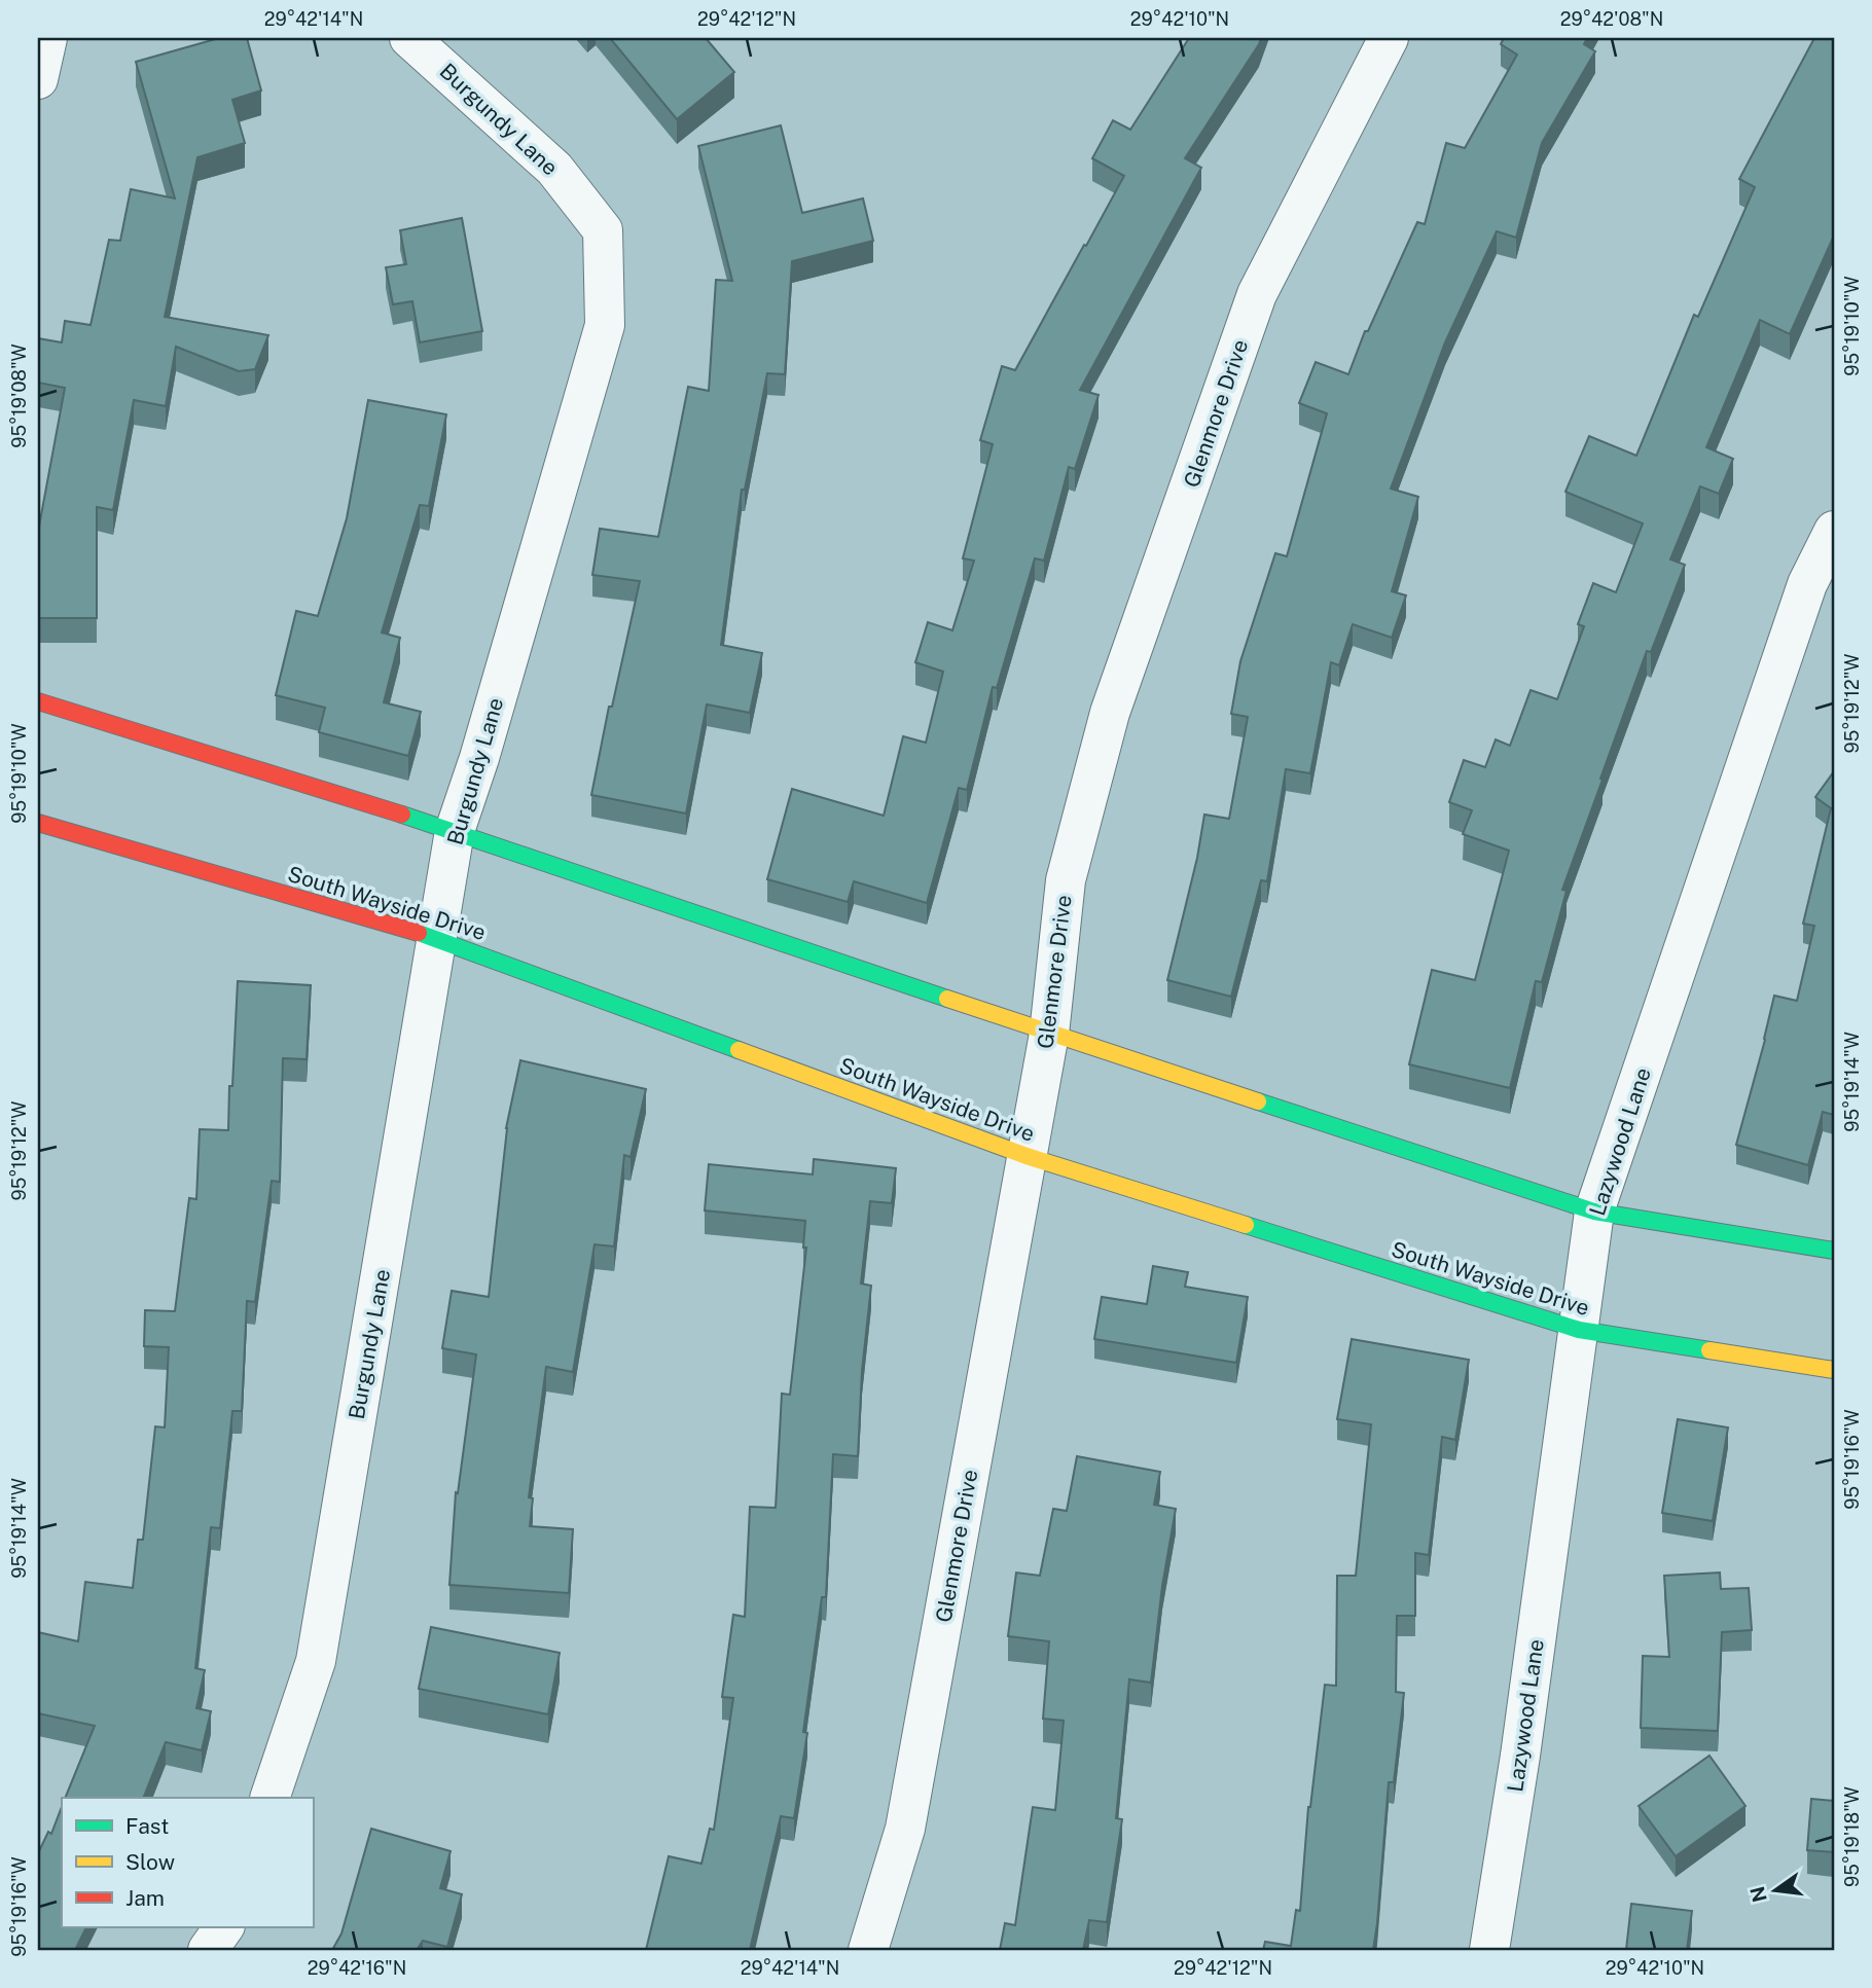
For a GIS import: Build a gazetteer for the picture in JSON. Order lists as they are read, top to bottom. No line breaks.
{"streets":{"main road":["South Wayside Drive"],"street":["Burgundy Lane","Glenmore Drive","Lazywood Lane"]},"crossings":[["Burgundy Lane","South Wayside Drive"],["Glenmore Drive","South Wayside Drive"],["South Wayside Drive","Lazywood Lane"]],"legend":["Fast","Slow","Jam"],"north":"left","coordinates":["29°42'14\"N","29°42'12\"N","29°42'10\"N","29°42'08\"N","95°19'10\"W","95°19'08\"W","95°19'12\"W","95°19'14\"W","95°19'16\"W","95°19'18\"W","29°42'16\"N"]}
